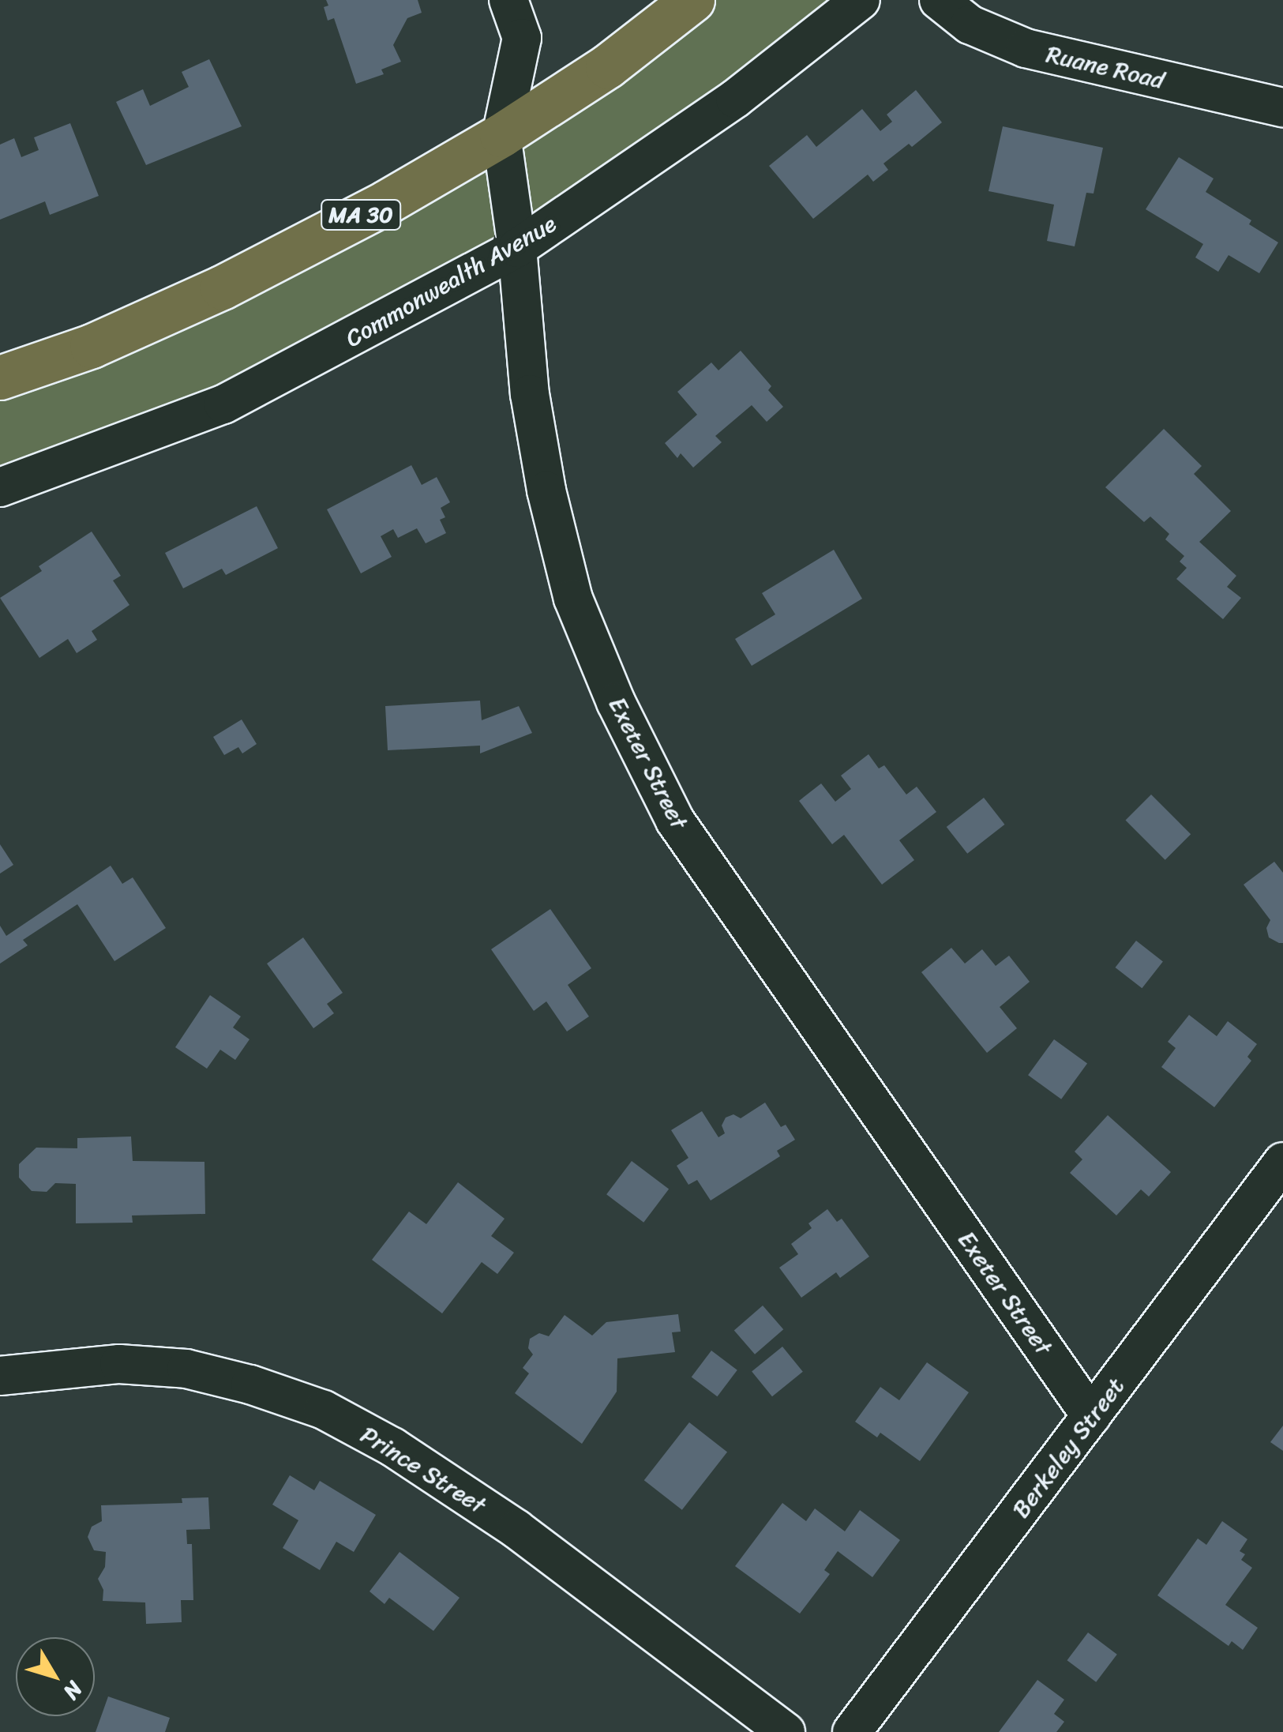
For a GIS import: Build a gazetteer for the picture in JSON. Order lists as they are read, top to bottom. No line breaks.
{"streets":{"main road":["MA 30"],"street":["Ruane Road","Commonwealth Avenue","Exeter Street","Berkeley Street","Prince Street"]},"crossings":[["MA 30","Exeter Street"],["Commonwealth Avenue","Exeter Street"],["Exeter Street","Berkeley Street"]],"north":"bottom right"}
